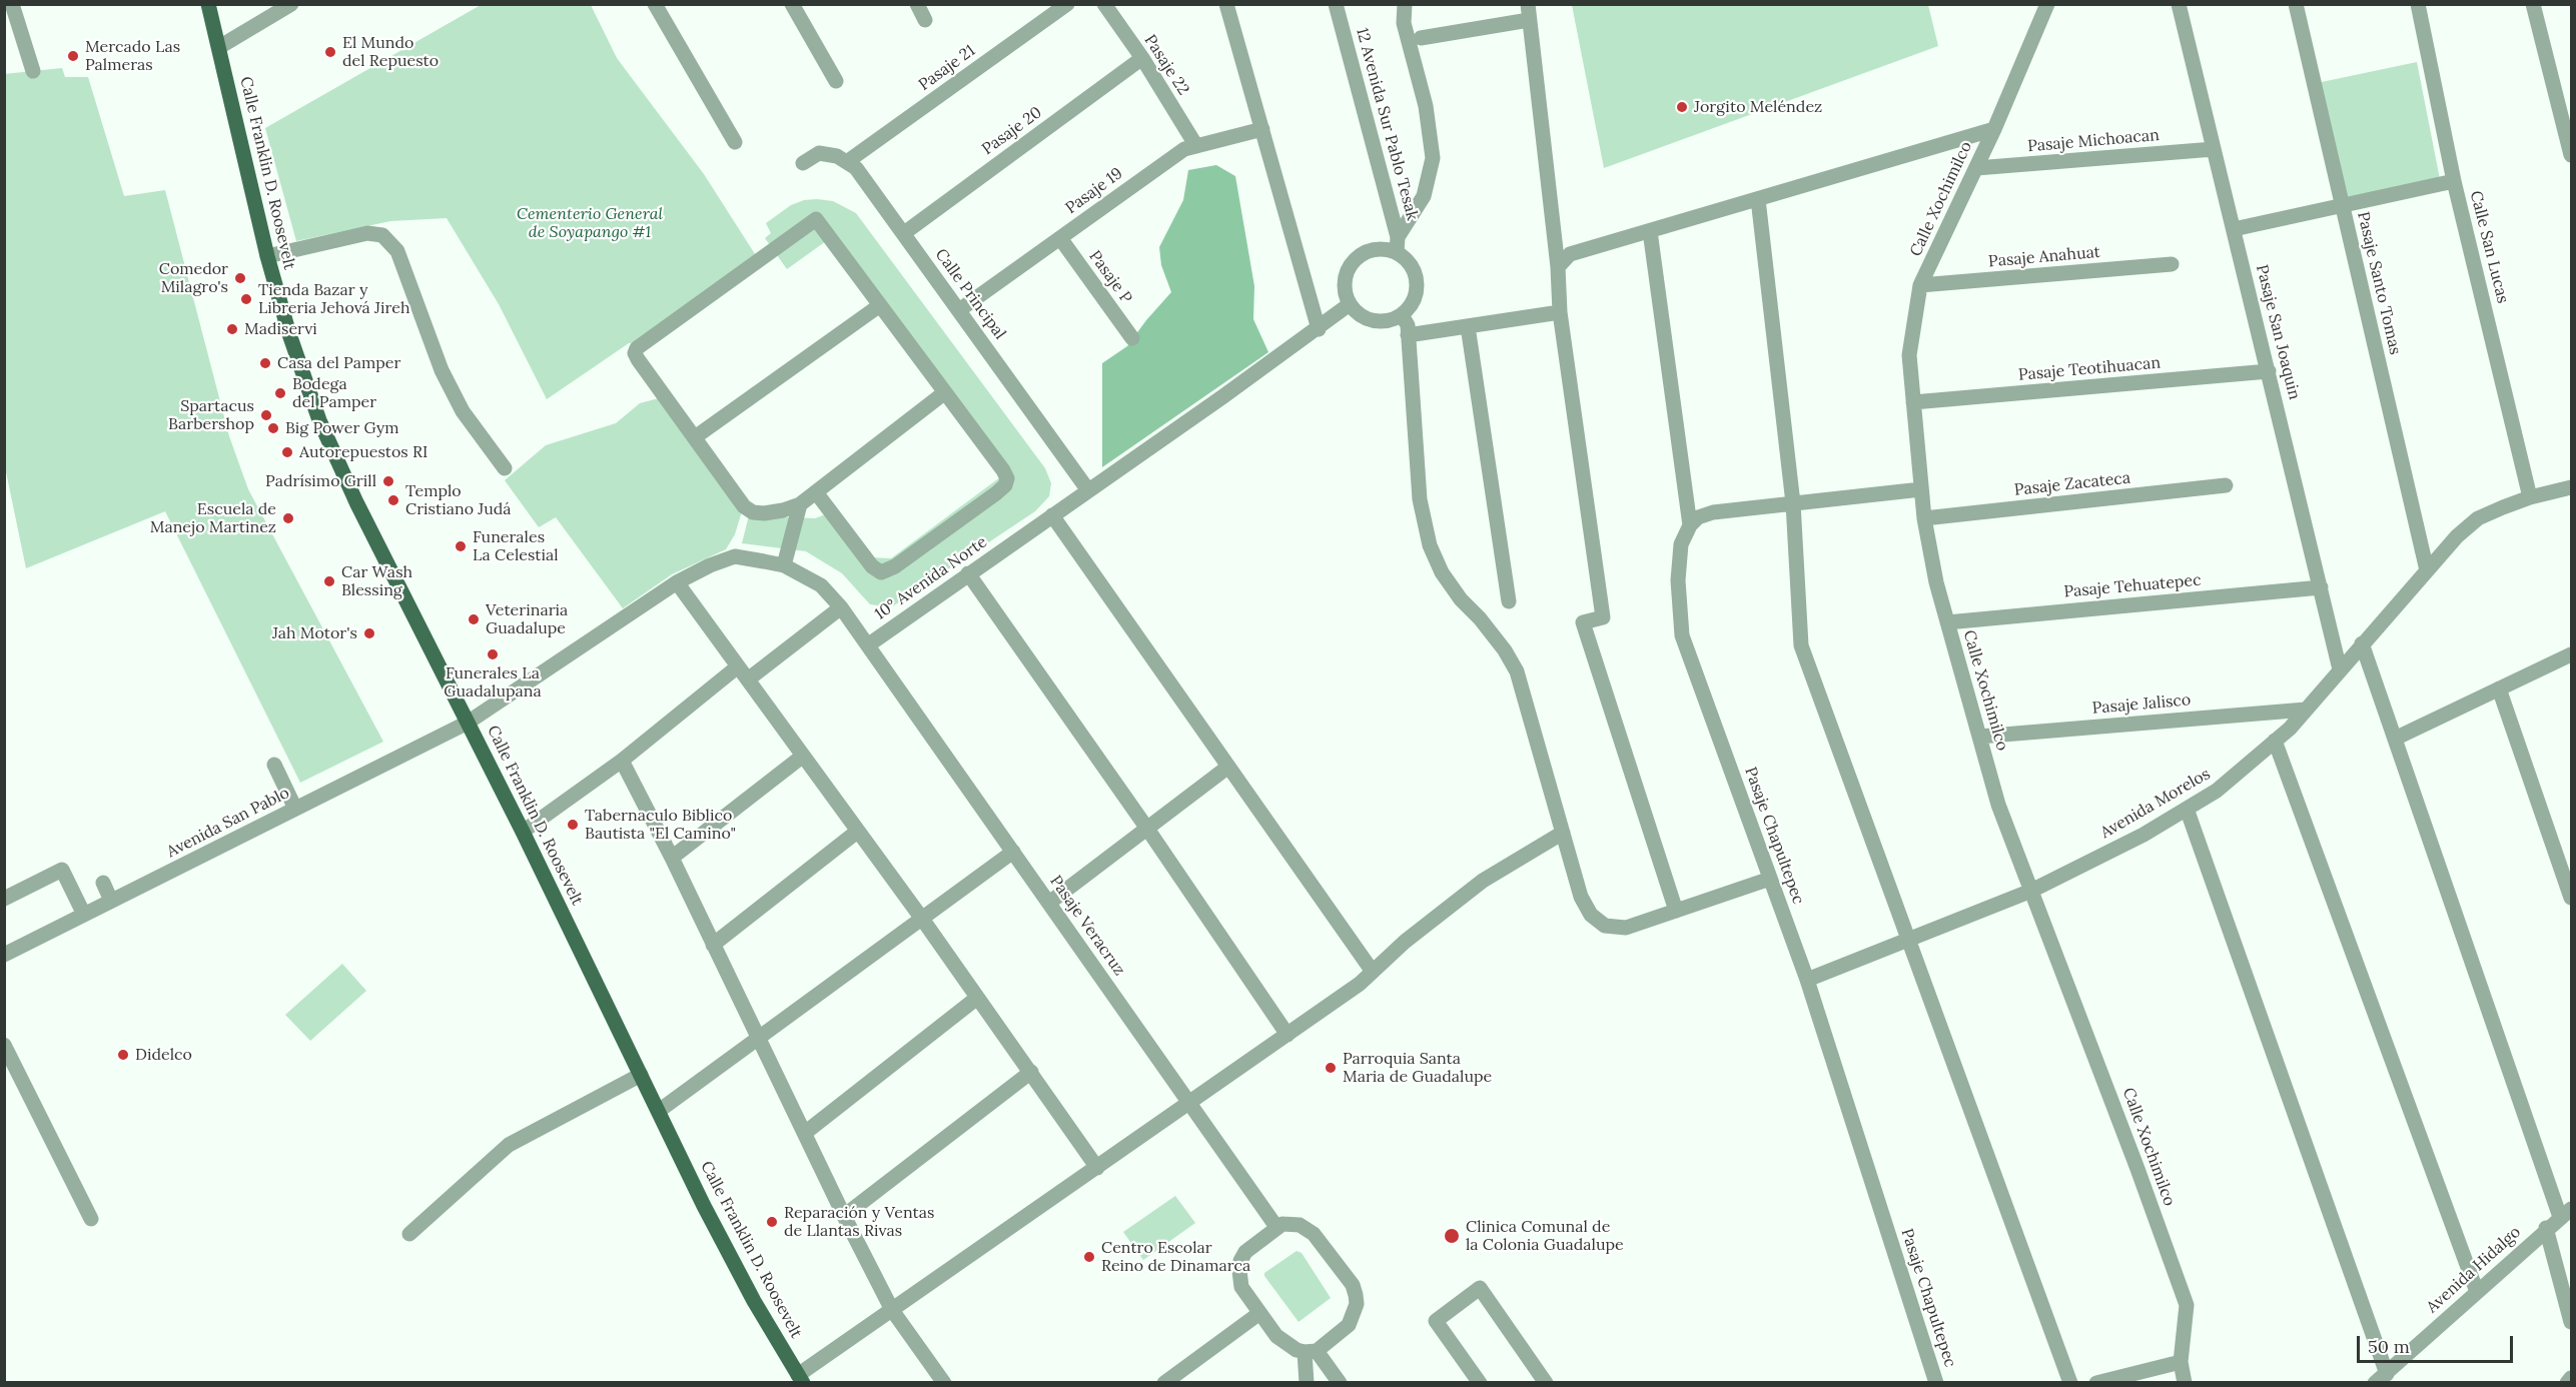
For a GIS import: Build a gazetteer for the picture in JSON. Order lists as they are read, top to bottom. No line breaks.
{"streets":{"main road":["Calle Franklin D. Roosevelt"],"street":["Pasaje 22","Pasaje 21","12 Avenida Sur Pablo Tesak","Pasaje 20","Pasaje Michoacan","Pasaje 19","Calle Xochimilco","Calle San Lucas","Pasaje Anahuat","Pasaje P","Pasaje Santo Tomas","Calle Principal","Pasaje San Joaquin","Pasaje Teotihuacan","Pasaje Zacateca","10° Avenida Norte","Pasaje Tehuatepec","Pasaje Jalisco","Avenida Morelos","Avenida San Pablo","Pasaje Chapultepec","Pasaje Veracruz","Avenida Hidalgo"]},"crossings":[["Pasaje 22","Pasaje 20"],["Pasaje 22","Pasaje 19"],["Pasaje 21","Calle Principal"],["12 Avenida Sur Pablo Tesak","10° Avenida Norte"],["Pasaje 20","Calle Principal"],["Pasaje Michoacan","Calle Xochimilco"],["Pasaje Michoacan","Pasaje San Joaquin"],["Calle Franklin D. Roosevelt","10° Avenida Norte"],["Calle Franklin D. Roosevelt","Avenida San Pablo"],["Pasaje 19","Pasaje P"],["Pasaje 19","Calle Principal"],["Calle Xochimilco","Pasaje Anahuat"],["Calle Xochimilco","Pasaje Teotihuacan"],["Calle Xochimilco","Pasaje Zacateca"],["Calle Xochimilco","Pasaje Tehuatepec"],["Calle Xochimilco","Pasaje Jalisco"],["Calle Xochimilco","Avenida Morelos"],["Calle San Lucas","Avenida Morelos"],["Pasaje Santo Tomas","Avenida Morelos"],["Calle Principal","10° Avenida Norte"],["Pasaje San Joaquin","Pasaje Teotihuacan"],["Pasaje San Joaquin","Pasaje Tehuatepec"],["Pasaje San Joaquin","Avenida Morelos"],["10° Avenida Norte","Avenida San Pablo"],["10° Avenida Norte","Pasaje Veracruz"],["Pasaje Jalisco","Avenida Morelos"],["Avenida Morelos","Pasaje Chapultepec"]],"parks":["Cementerio General de Soyapango #1"],"places":["El Mundo del Repuesto","Mercado Las Palmeras","Jorgito Meléndez","Comedor Milagro's","Tienda Bazar y Libreria Jehová Jireh","Madiservi","Casa del Pamper","Bodega del Pamper","Spartacus Barbershop","Big Power Gym","Autorepuestos RI","Padrísimo Grill","Templo Cristiano Judá","Escuela de Manejo Martinez","Funerales La Celestial","Car Wash Blessing","Veterinaria Guadalupe","Jah Motor's","Funerales La Guadalupana","Tabernaculo Biblico Bautista \"El Camino\"","Didelco","Parroquia Santa Maria de Guadalupe","Reparación y Ventas de Llantas Rivas","Clinica Comunal de la Colonia Guadalupe","Centro Escolar Reino de Dinamarca"],"scale_bar":"50 m"}
